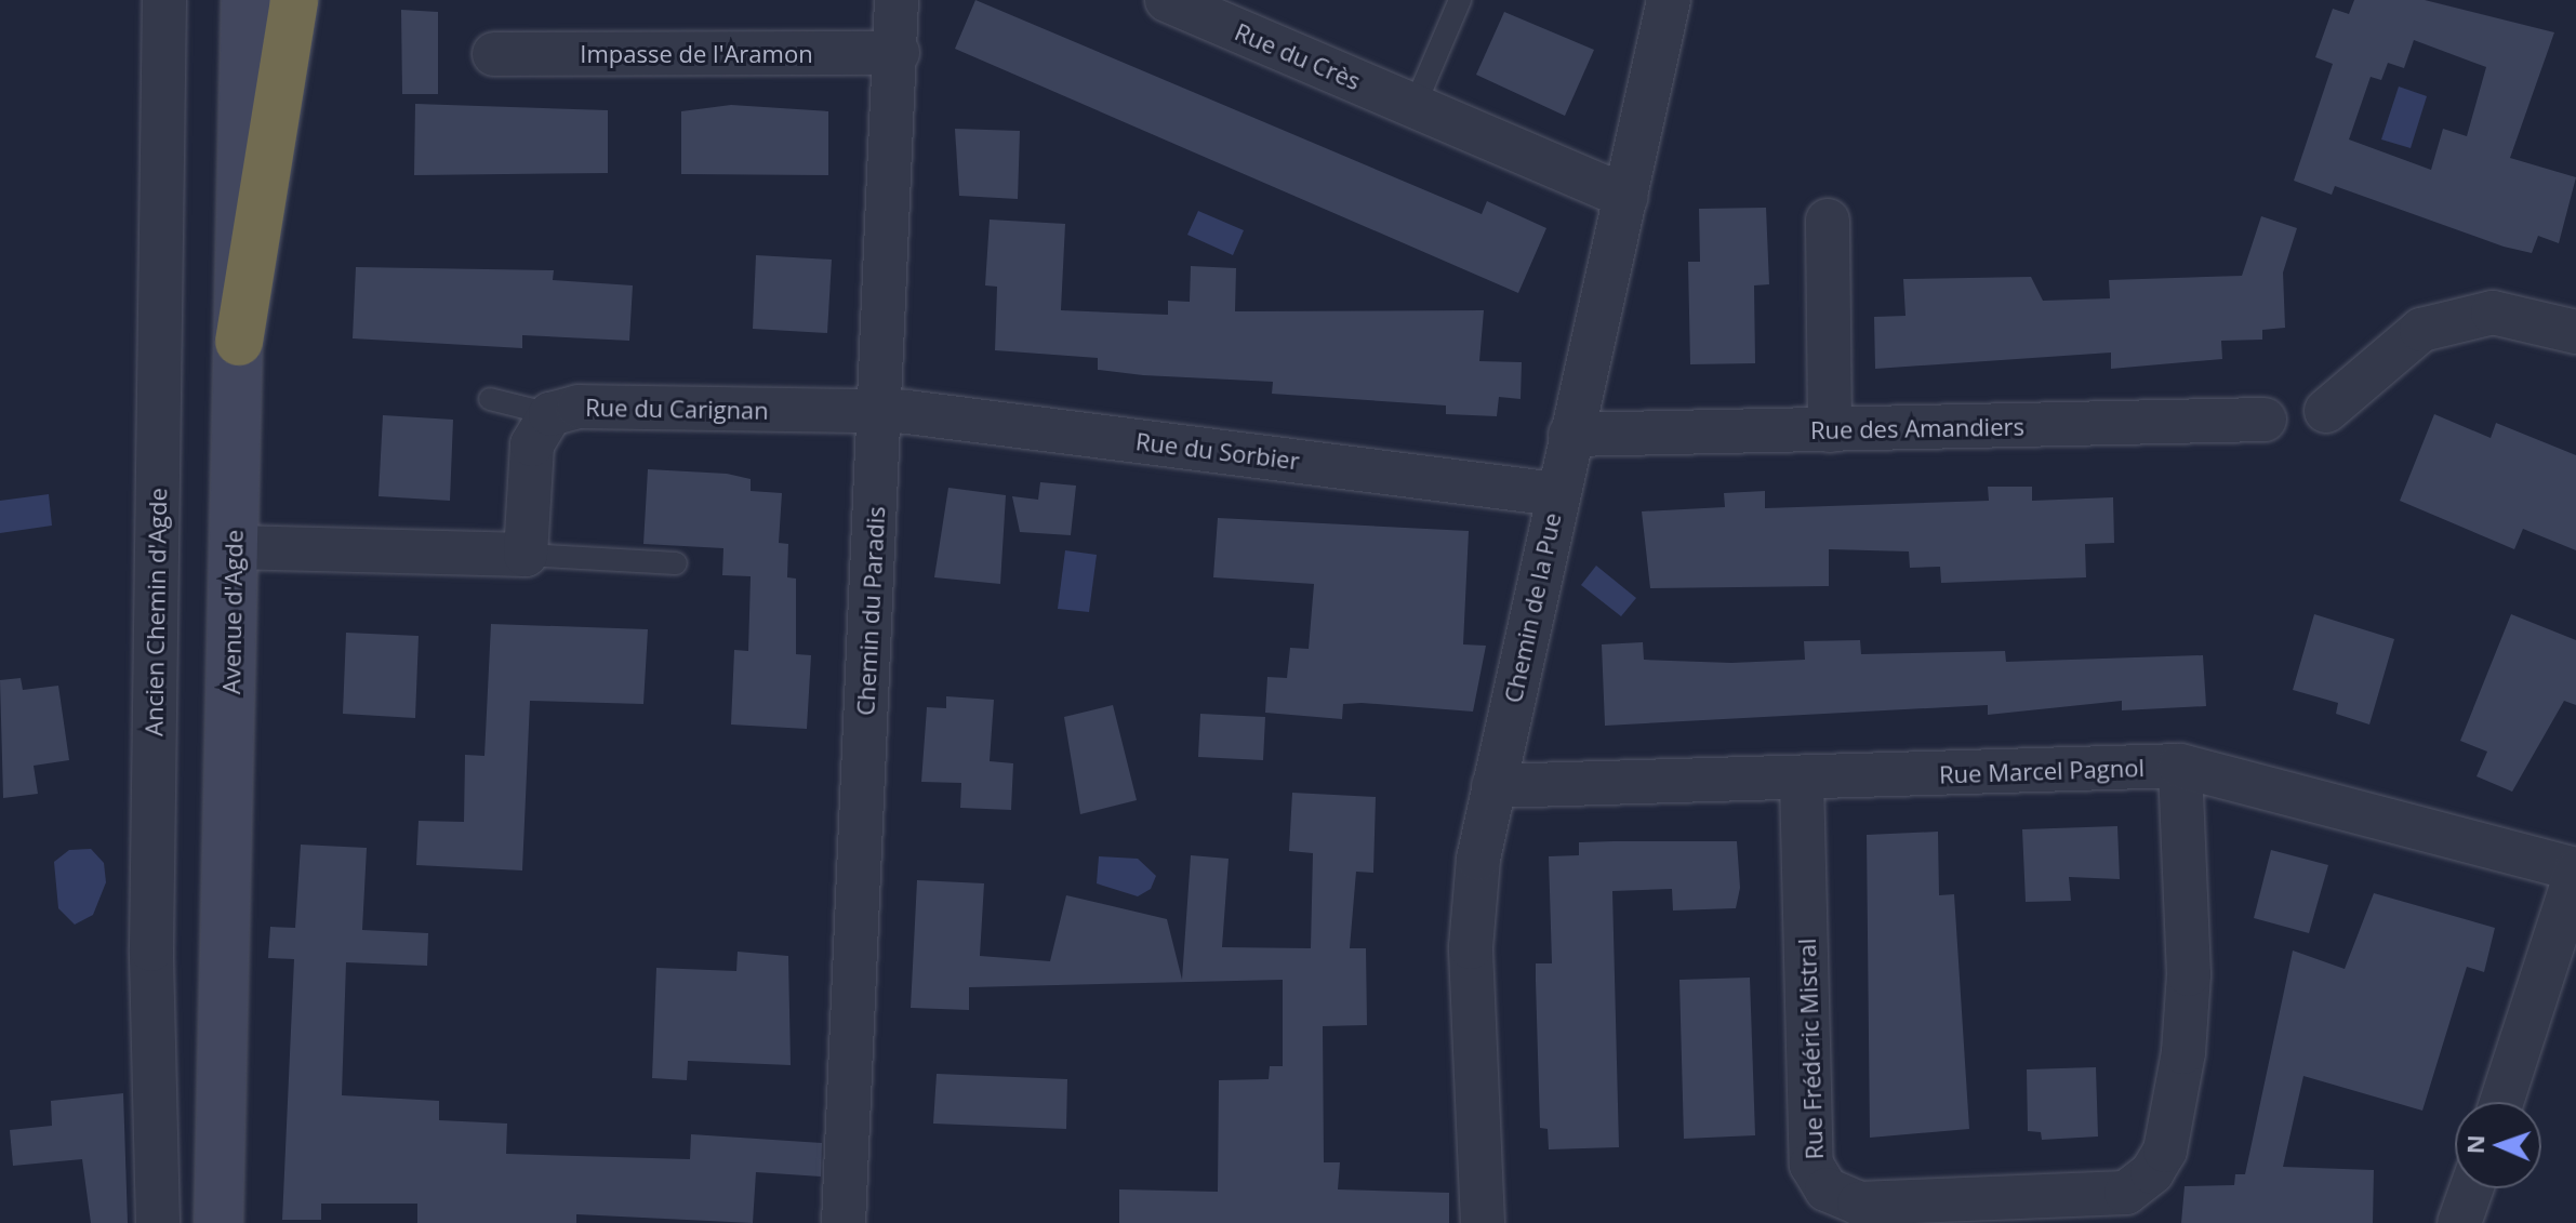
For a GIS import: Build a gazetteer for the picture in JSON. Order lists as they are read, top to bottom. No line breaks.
{"streets":{"main road":["Avenue d'Agde"],"street":["Impasse de l'Aramon","Rue du Crès","Rue du Carignan","Rue des Amandiers","Rue du Sorbier","Chemin de la Pue","Chemin du Paradis","Ancien Chemin d'Agde","Rue Marcel Pagnol","Rue Frédéric Mistral"]},"crossings":[["Impasse de l'Aramon","Chemin du Paradis"],["Rue du Crès","Chemin de la Pue"],["Rue du Carignan","Rue du Sorbier"],["Rue du Carignan","Chemin du Paradis"],["Rue des Amandiers","Chemin de la Pue"],["Rue du Sorbier","Chemin de la Pue"],["Rue du Sorbier","Chemin du Paradis"],["Chemin de la Pue","Rue Marcel Pagnol"],["Rue Marcel Pagnol","Rue Frédéric Mistral"]],"north":"left"}
